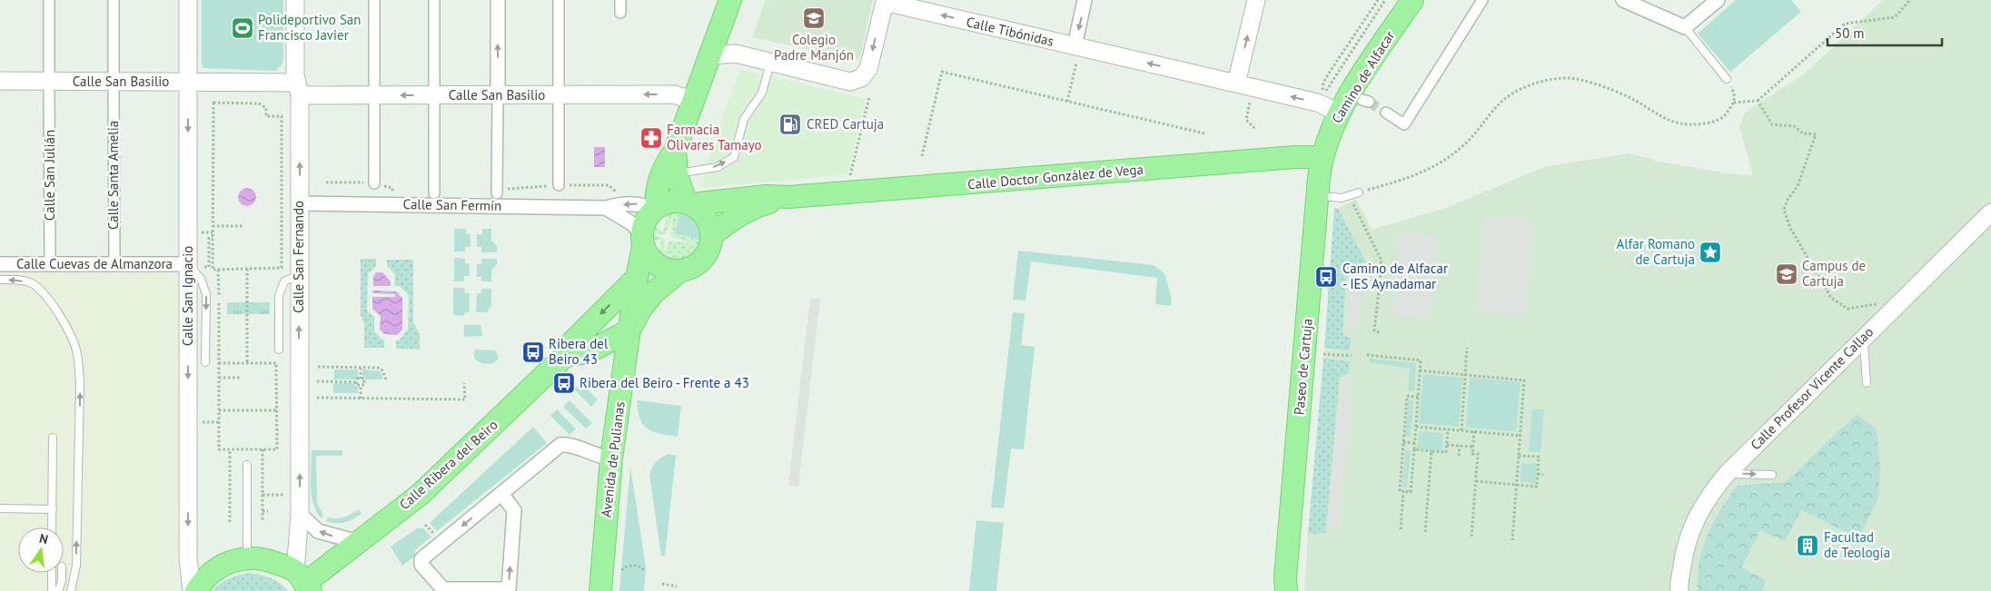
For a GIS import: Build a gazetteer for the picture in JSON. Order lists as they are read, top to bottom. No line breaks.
{"streets":{"main road":["Camino de Alfacar","Calle Doctor González de Vega","Paseo de Cartuja","Avenida de Pulianas","Calle Ribera del Beiro"],"street":["Calle Tibónidas","Calle San Basilio","Calle San Julián","Calle Santa Amelia","Calle San Fermín","Calle San Fernando","Calle Cuevas de Almanzora","Calle San Ignacio","Calle Profesor Vicente Callao"]},"crossings":[["Calle Tibónidas","Camino de Alfacar"],["Camino de Alfacar","Calle Doctor González de Vega"],["Camino de Alfacar","Paseo de Cartuja"],["Calle San Basilio","Calle San Fernando"],["Calle San Basilio","Calle San Ignacio"],["Calle Doctor González de Vega","Calle San Fermín"],["Calle Doctor González de Vega","Paseo de Cartuja"],["Calle Doctor González de Vega","Avenida de Pulianas"],["Calle San Fermín","Calle San Fernando"],["Calle San Fermín","Avenida de Pulianas"],["Calle San Fernando","Calle Ribera del Beiro"],["Calle Cuevas de Almanzora","Calle San Ignacio"],["Avenida de Pulianas","Calle Ribera del Beiro"]],"one_way":["Calle Tibónidas","Calle San Basilio","Calle San Ignacio"],"places":{"school or university":["Colegio Padre Manjón","Campus de Cartuja"],"sports":["Polideportivo San Francisco Javier"],"fuel station":["CRED Cartuja"],"pharmacy":["Farmacia Olivares Tamayo"],"place":["Alfar Romano de Cartuja"],"bus stop":["Camino de Alfacar - IES Aynadamar","Ribera del Beiro 43","Ribera del Beiro - Frente a 43"],"building":["Facultad de Teología"]},"scale_bar":"50 m","north":"top"}
